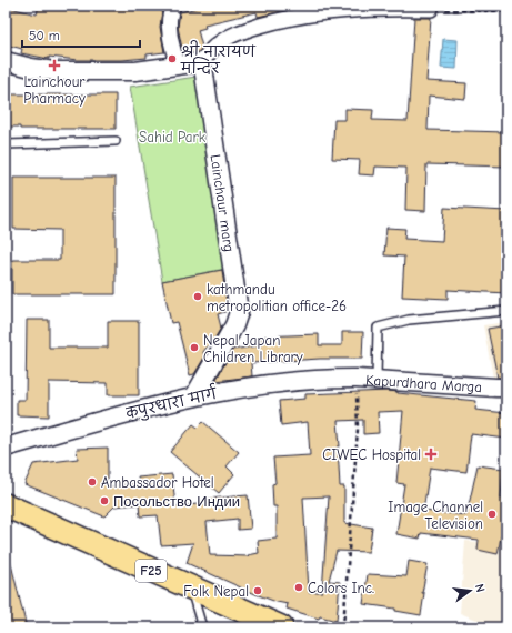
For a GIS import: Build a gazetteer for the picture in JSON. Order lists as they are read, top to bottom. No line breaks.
{"streets":{"main road":["F25"],"street":["Lainchaur marg","Kapurdhara Marga","कपुरधारा मार्ग"]},"crossings":[["Lainchaur marg","कपुरधारा मार्ग"],["Kapurdhara Marga","कपुरधारा मार्ग"]],"parks":["Sahid Park"],"places":{"other":["श्री नारायण मन्दिर","kathmandu metropolitian office-26","Nepal Japan Children Library","Ambassador Hotel","Посольство Индии","Image Channel Television","Colors Inc.","Folk Nepal"],"health":["Lainchour Pharmacy","CIWEC Hospital"]},"scale_bar":"50 m","north":"right"}
